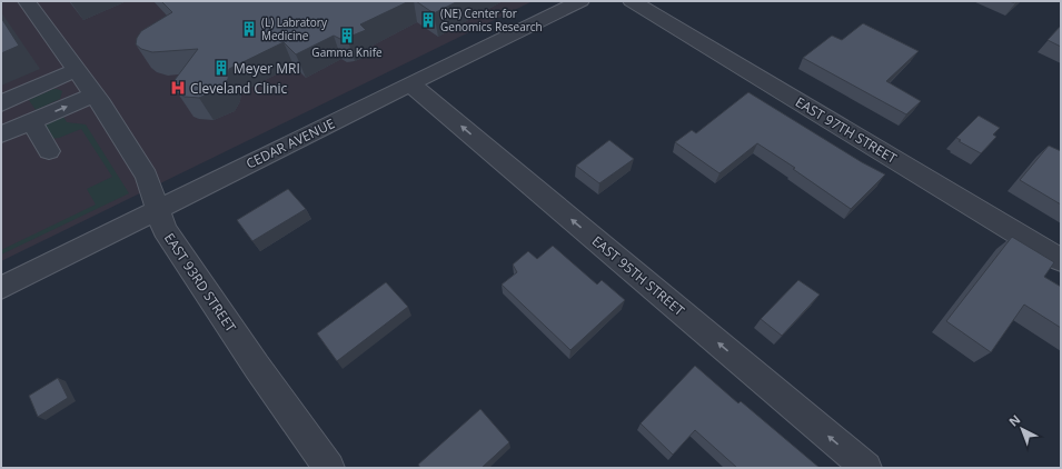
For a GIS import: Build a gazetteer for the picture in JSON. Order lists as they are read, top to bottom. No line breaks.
{"streets":{"street":["EAST 97TH STREET","CEDAR AVENUE","EAST 95TH STREET","EAST 93RD STREET"]},"crossings":[["CEDAR AVENUE","EAST 95TH STREET"],["CEDAR AVENUE","EAST 93RD STREET"]],"one_way":["EAST 95TH STREET"],"places":{"building":["(NE) Center for Genomics Research","(L) Labratory Medicine","Gamma Knife","Meyer MRI"],"hospital":["Cleveland Clinic"]},"north":"top left"}
